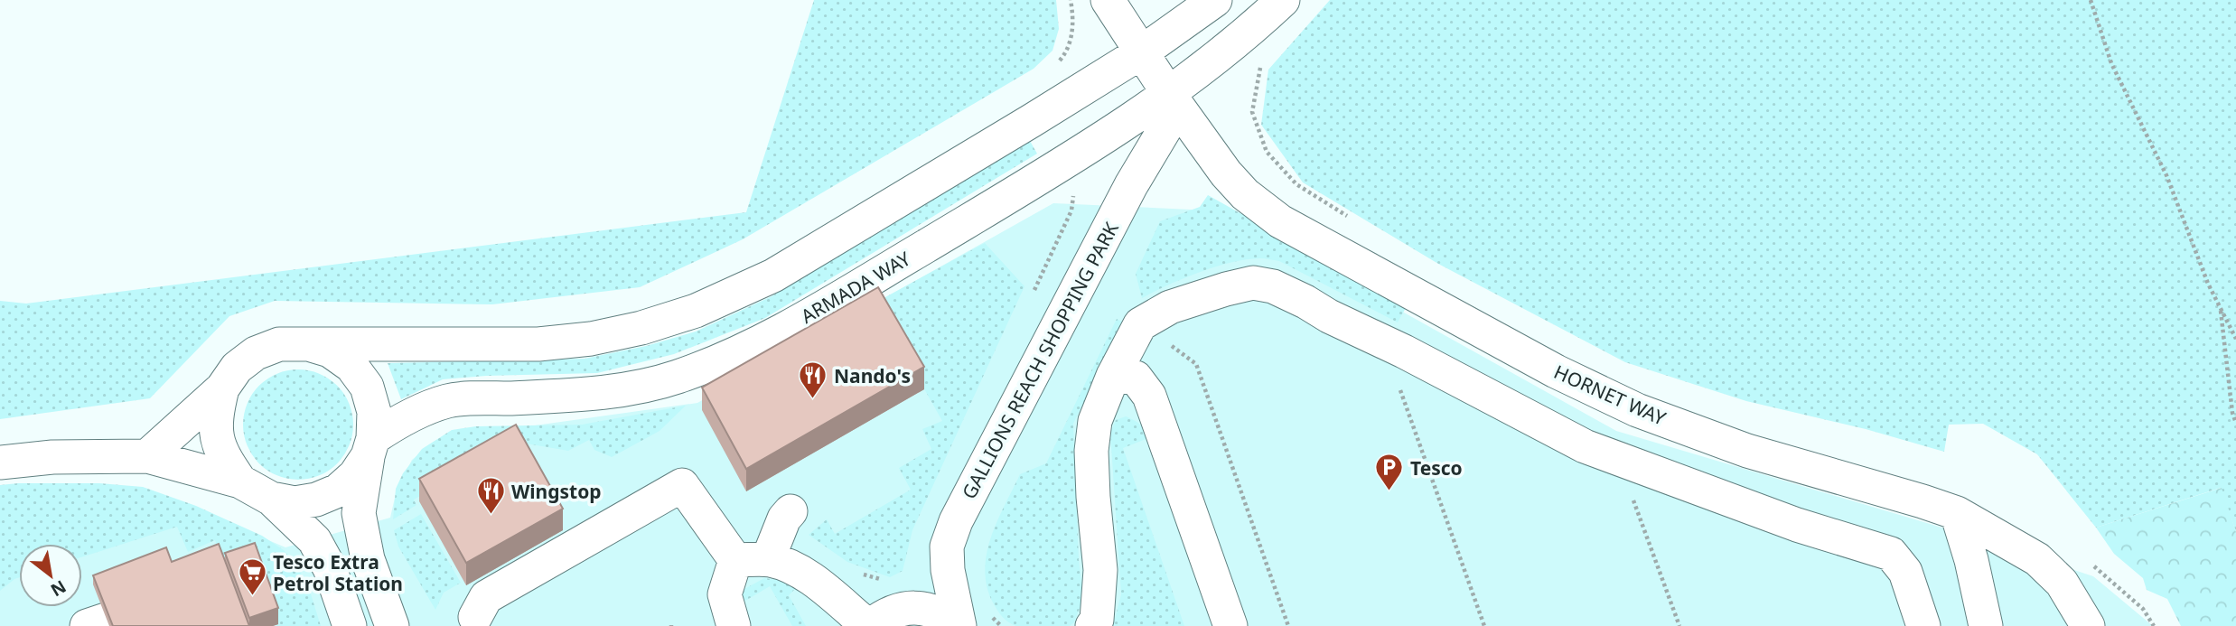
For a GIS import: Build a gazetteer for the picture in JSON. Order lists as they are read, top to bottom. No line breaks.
{"streets":{"street":["ARMADA WAY","GALLIONS REACH SHOPPING PARK","HORNET WAY"]},"crossings":[["ARMADA WAY","GALLIONS REACH SHOPPING PARK"],["ARMADA WAY","HORNET WAY"],["GALLIONS REACH SHOPPING PARK","HORNET WAY"]],"places":{"restaurant":["Nando's","Wingstop"],"parking":["Tesco"],"supermarket":["Tesco Extra Petrol Station"]},"north":"bottom right"}
